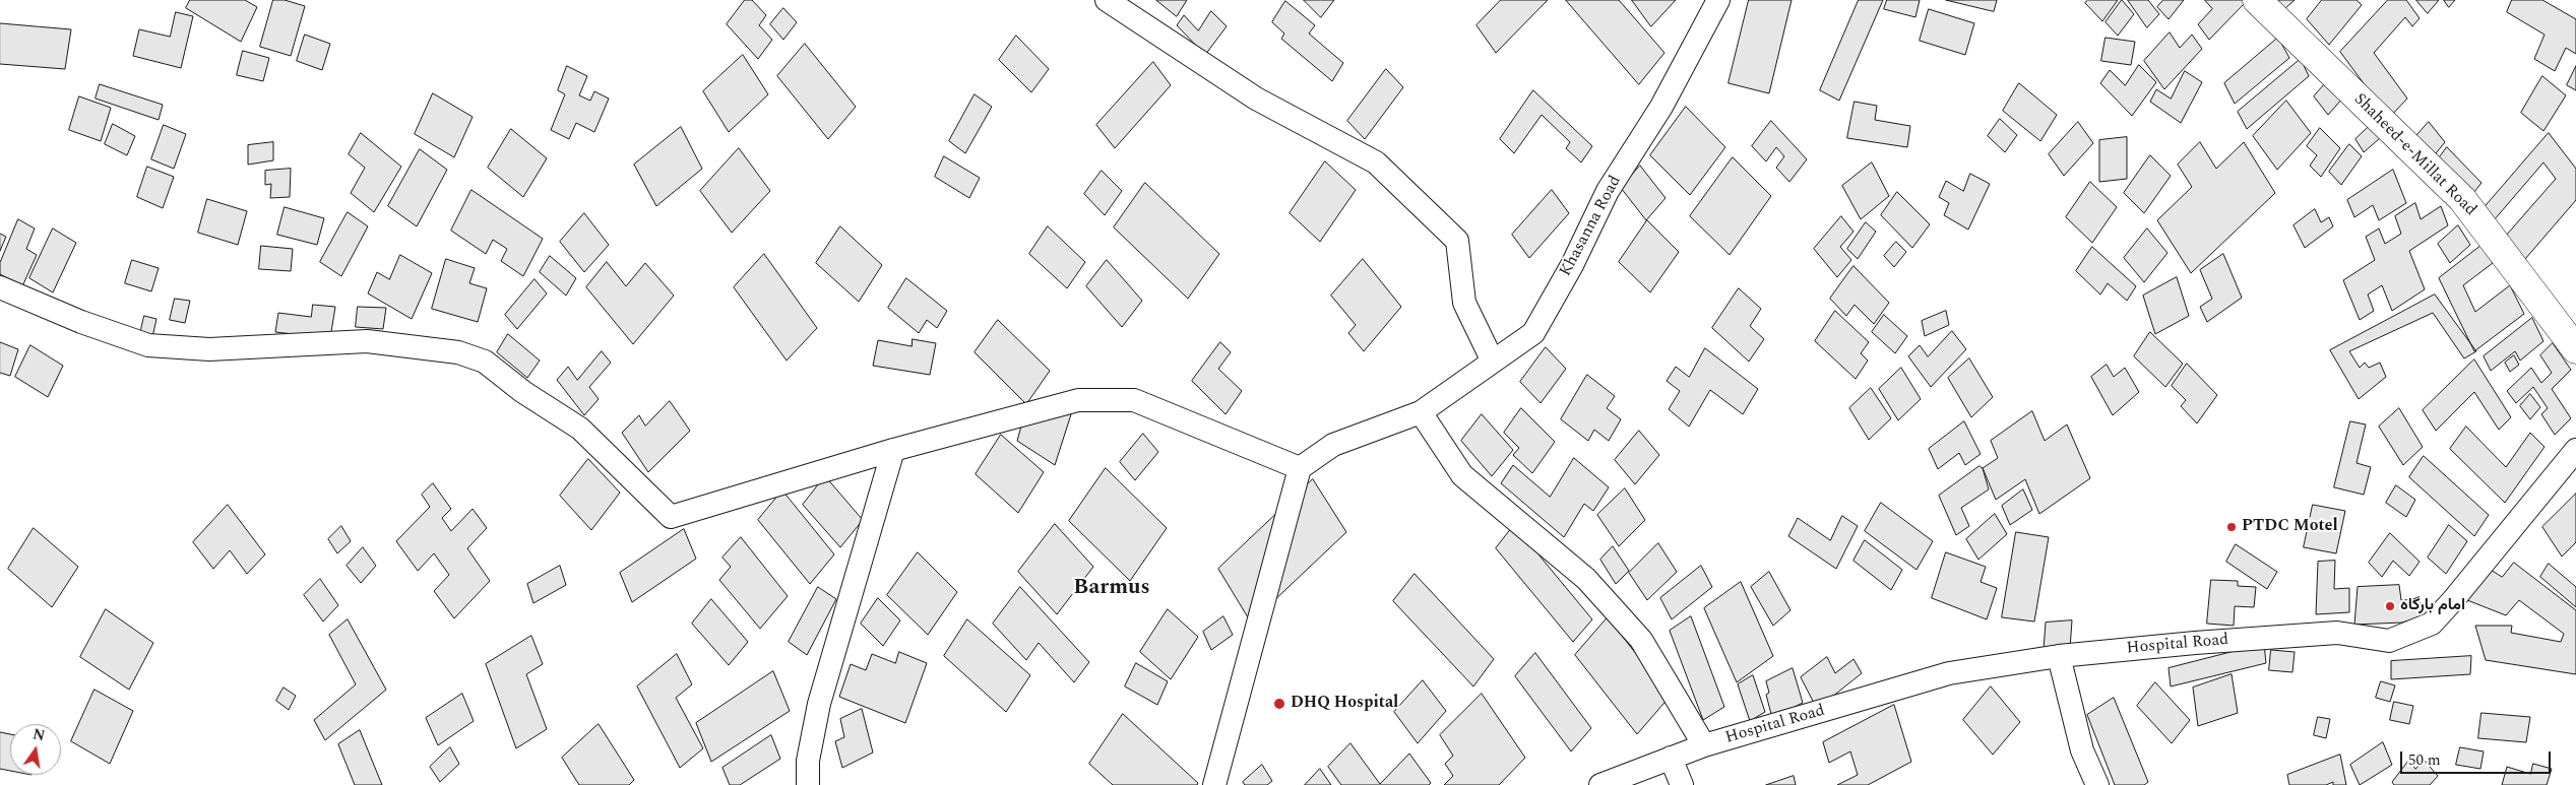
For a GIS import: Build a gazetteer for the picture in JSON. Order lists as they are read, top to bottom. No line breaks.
{"streets":{"main road":["Shaheed-e-Millat Road"],"street":["Khasanna Road","Hospital Road"]},"districts":["Barmus"],"places":["PTDC Motel","امام بارگاہ","DHQ Hospital"],"scale_bar":"50 m","north":"top"}
